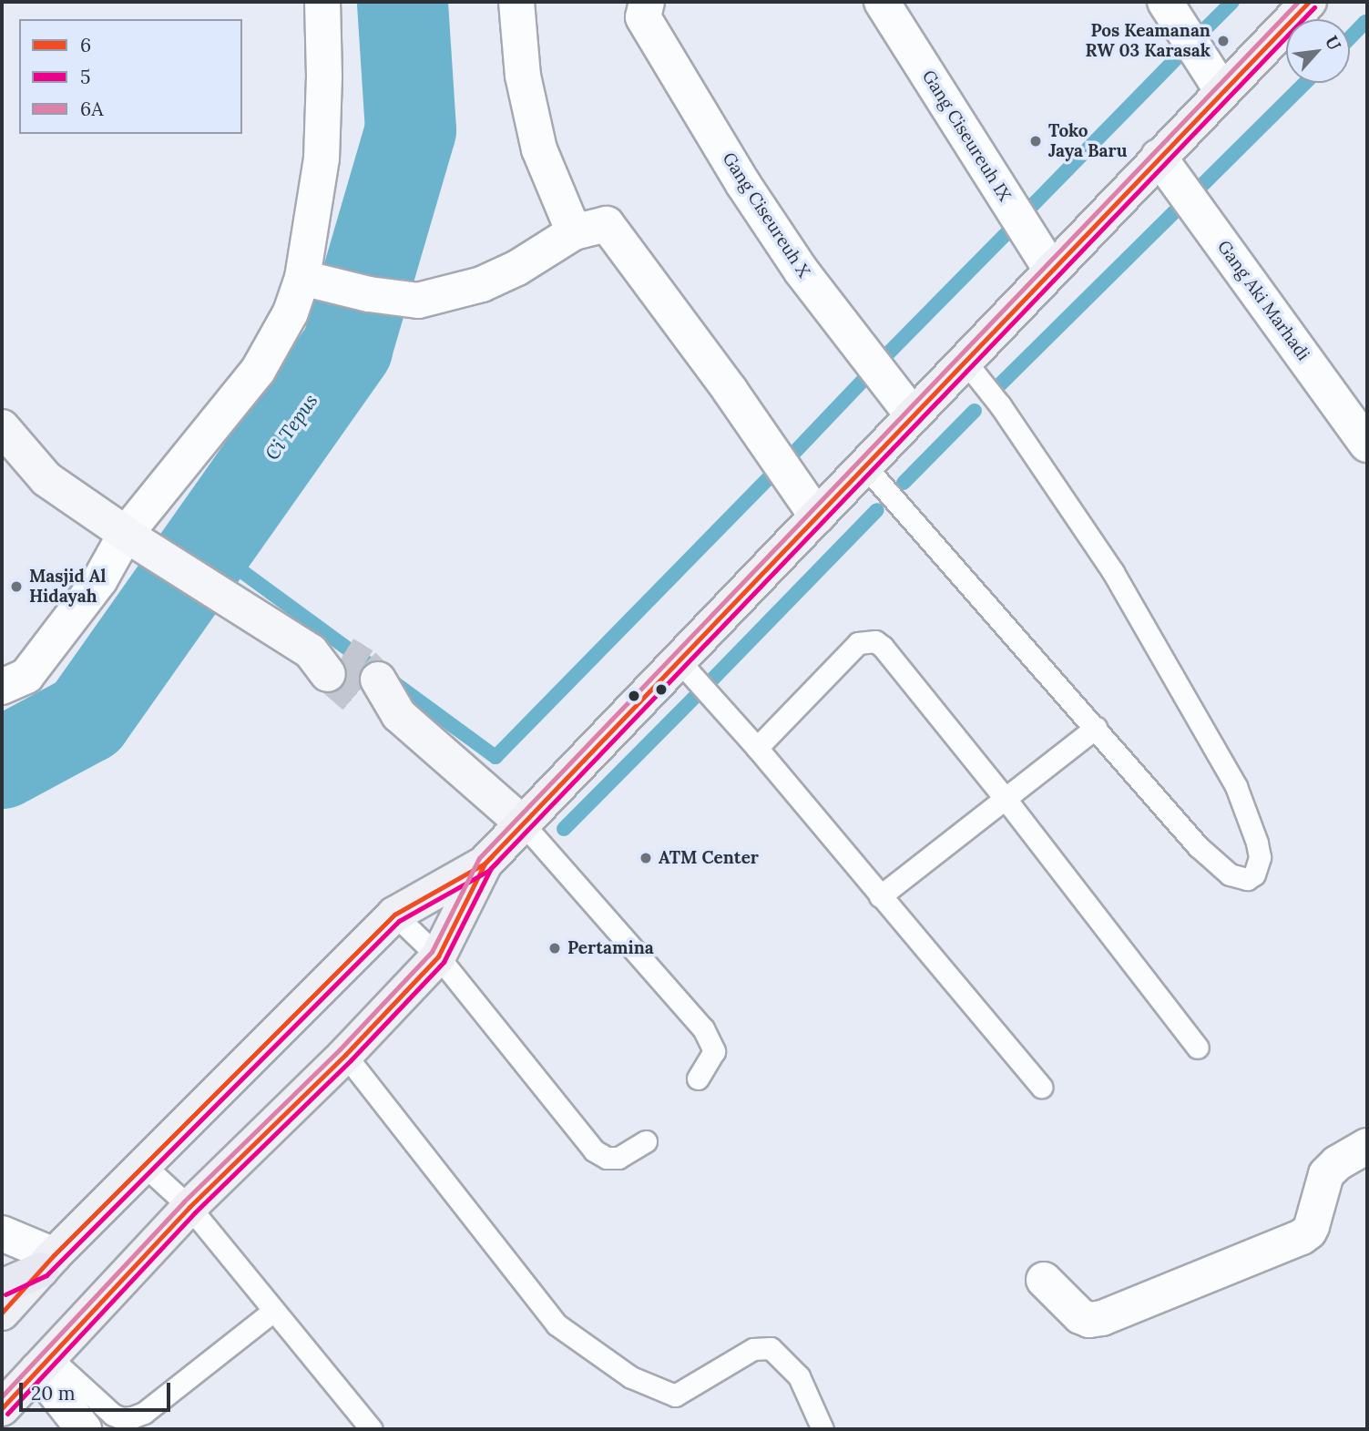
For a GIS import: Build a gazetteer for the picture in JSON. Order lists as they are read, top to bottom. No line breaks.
{"streets":{"street":["Gang Ciseureuh IX","Gang Ciseureuh X","Gang Aki Marhadi"]},"water":["Ci Tepus"],"places":["Pos Keamanan RW 03 Karasak","Toko Jaya Baru","Masjid Al Hidayah","ATM Center","Pertamina"],"lines":["transit line 6","transit line 6A","transit line 5"],"legend":["6","5","6A"],"scale_bar":"20 m","north":"top right"}
